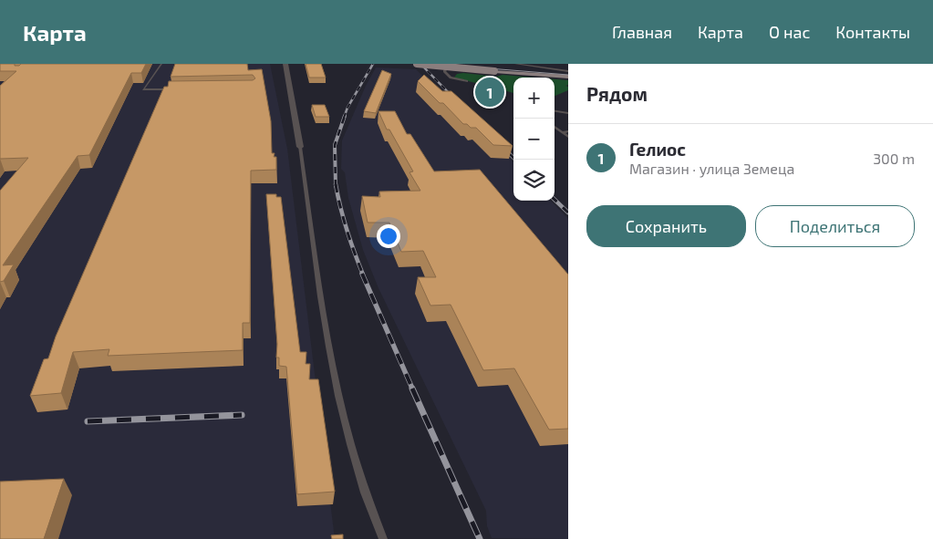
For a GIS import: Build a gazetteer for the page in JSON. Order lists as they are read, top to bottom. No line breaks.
{"page":{"header":"Карта","nav":["Главная","Карта","О нас","Контакты"],"heading":"Рядом","pins":"1","map_buttons":["+","−"],"list":[{"mark":"1","name":"Гелиос","note":"Магазин · улица Земеца","value":"300 m"}],"buttons":["Сохранить","Поделиться"]}}
